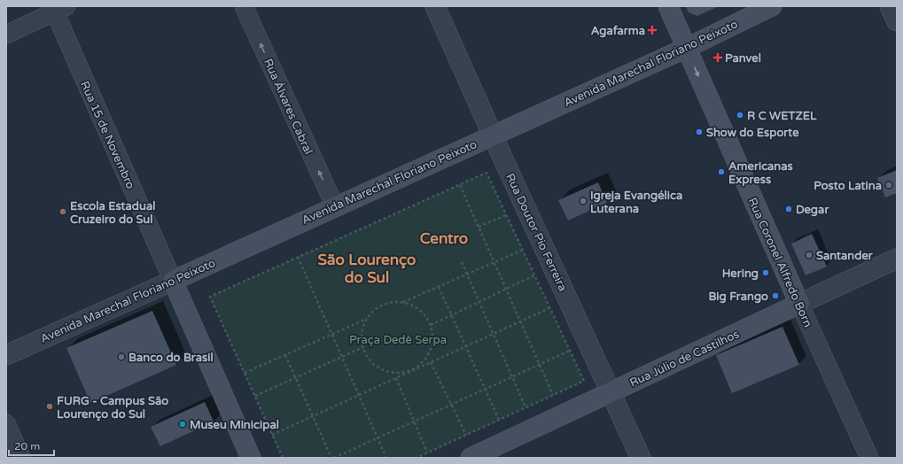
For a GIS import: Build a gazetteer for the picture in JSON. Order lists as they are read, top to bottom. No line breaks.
{"streets":{"main road":["Avenida Marechal Floriano Peixoto","Rua 15 de Novembro","Rua Coronel Alfredo Born","Rua Júlio de Castilhos"],"street":["Rua Álvares Cabral","Rua Doutor Pio Ferreira"]},"crossings":[["Avenida Marechal Floriano Peixoto","Rua Álvares Cabral"],["Avenida Marechal Floriano Peixoto","Rua 15 de Novembro"],["Avenida Marechal Floriano Peixoto","Rua Doutor Pio Ferreira"],["Avenida Marechal Floriano Peixoto","Rua Coronel Alfredo Born"],["Rua Doutor Pio Ferreira","Rua Júlio de Castilhos"],["Rua Coronel Alfredo Born","Rua Júlio de Castilhos"]],"one_way":["Rua Álvares Cabral","Rua Coronel Alfredo Born"],"districts":["Centro","São Lourenço do Sul"],"parks":["Praça Dedê Serpa"],"places":{"health":["Agafarma","Panvel"],"other":["R C WETZEL","Show do Esporte","Americanas Express","Posto Latina","Igreja Evangélica Luterana","Degar","Escola Estadual Cruzeiro do Sul","Santander","Hering","Big Frango","Banco do Brasil","FURG - Campus São Lourenço do Sul","Museu Minicipal"]},"scale_bar":"20 m"}
